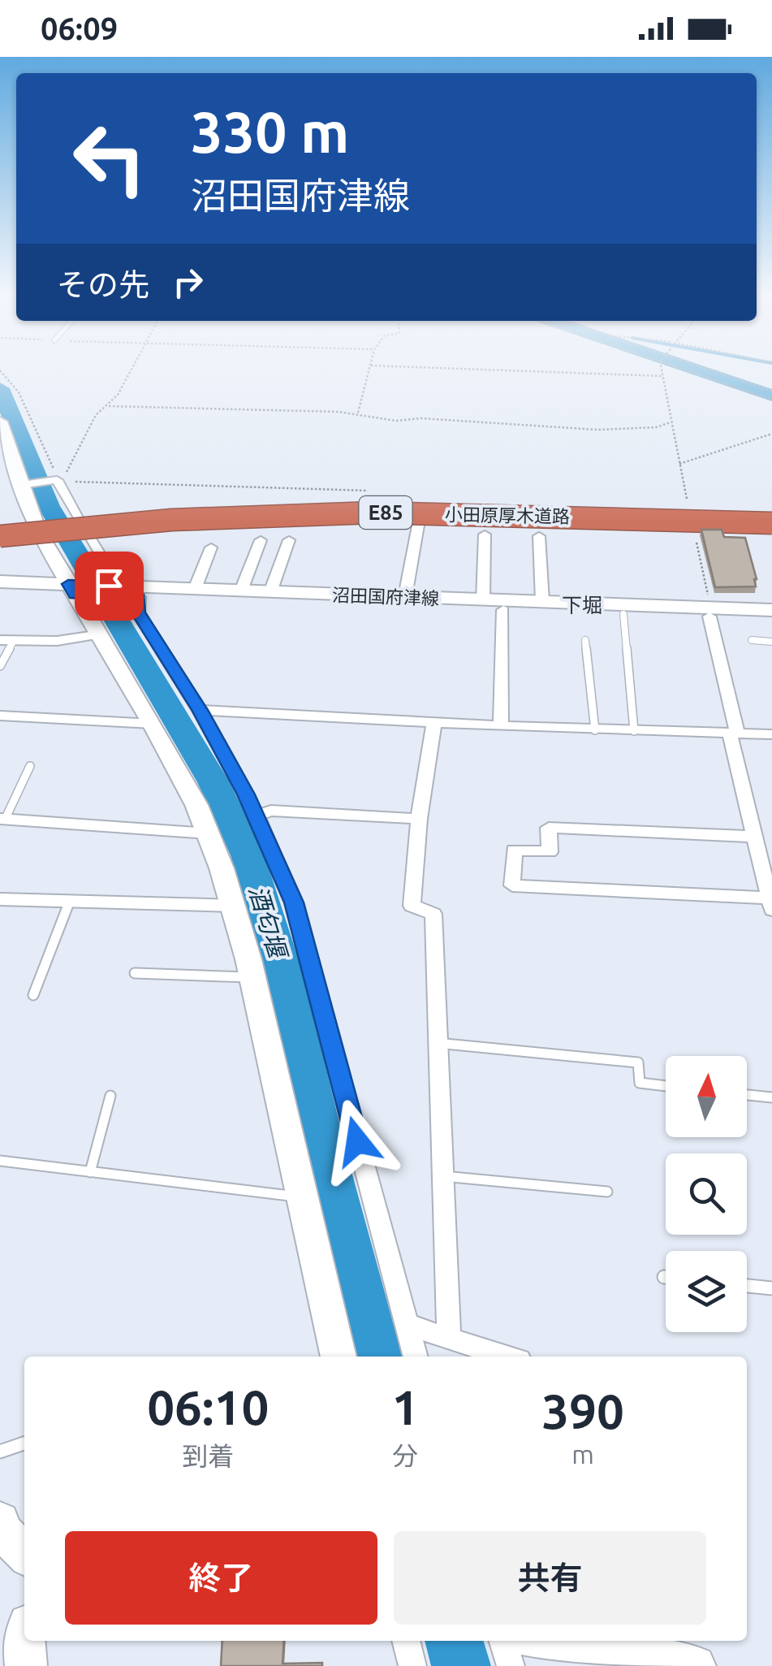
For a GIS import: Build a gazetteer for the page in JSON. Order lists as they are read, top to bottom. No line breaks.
{"streets":{"highway":["E85","小田原厚木道路"],"main road":["沼田国府津線"]},"districts":["下堀"],"water":["酒匂堰"],"north":"top","page":{"status":"06:09","turn":["330 m","沼田国府津線"],"then":"その先","eta":["06:10","到着","1","分","390","m"],"buttons":["終了","共有"]}}
